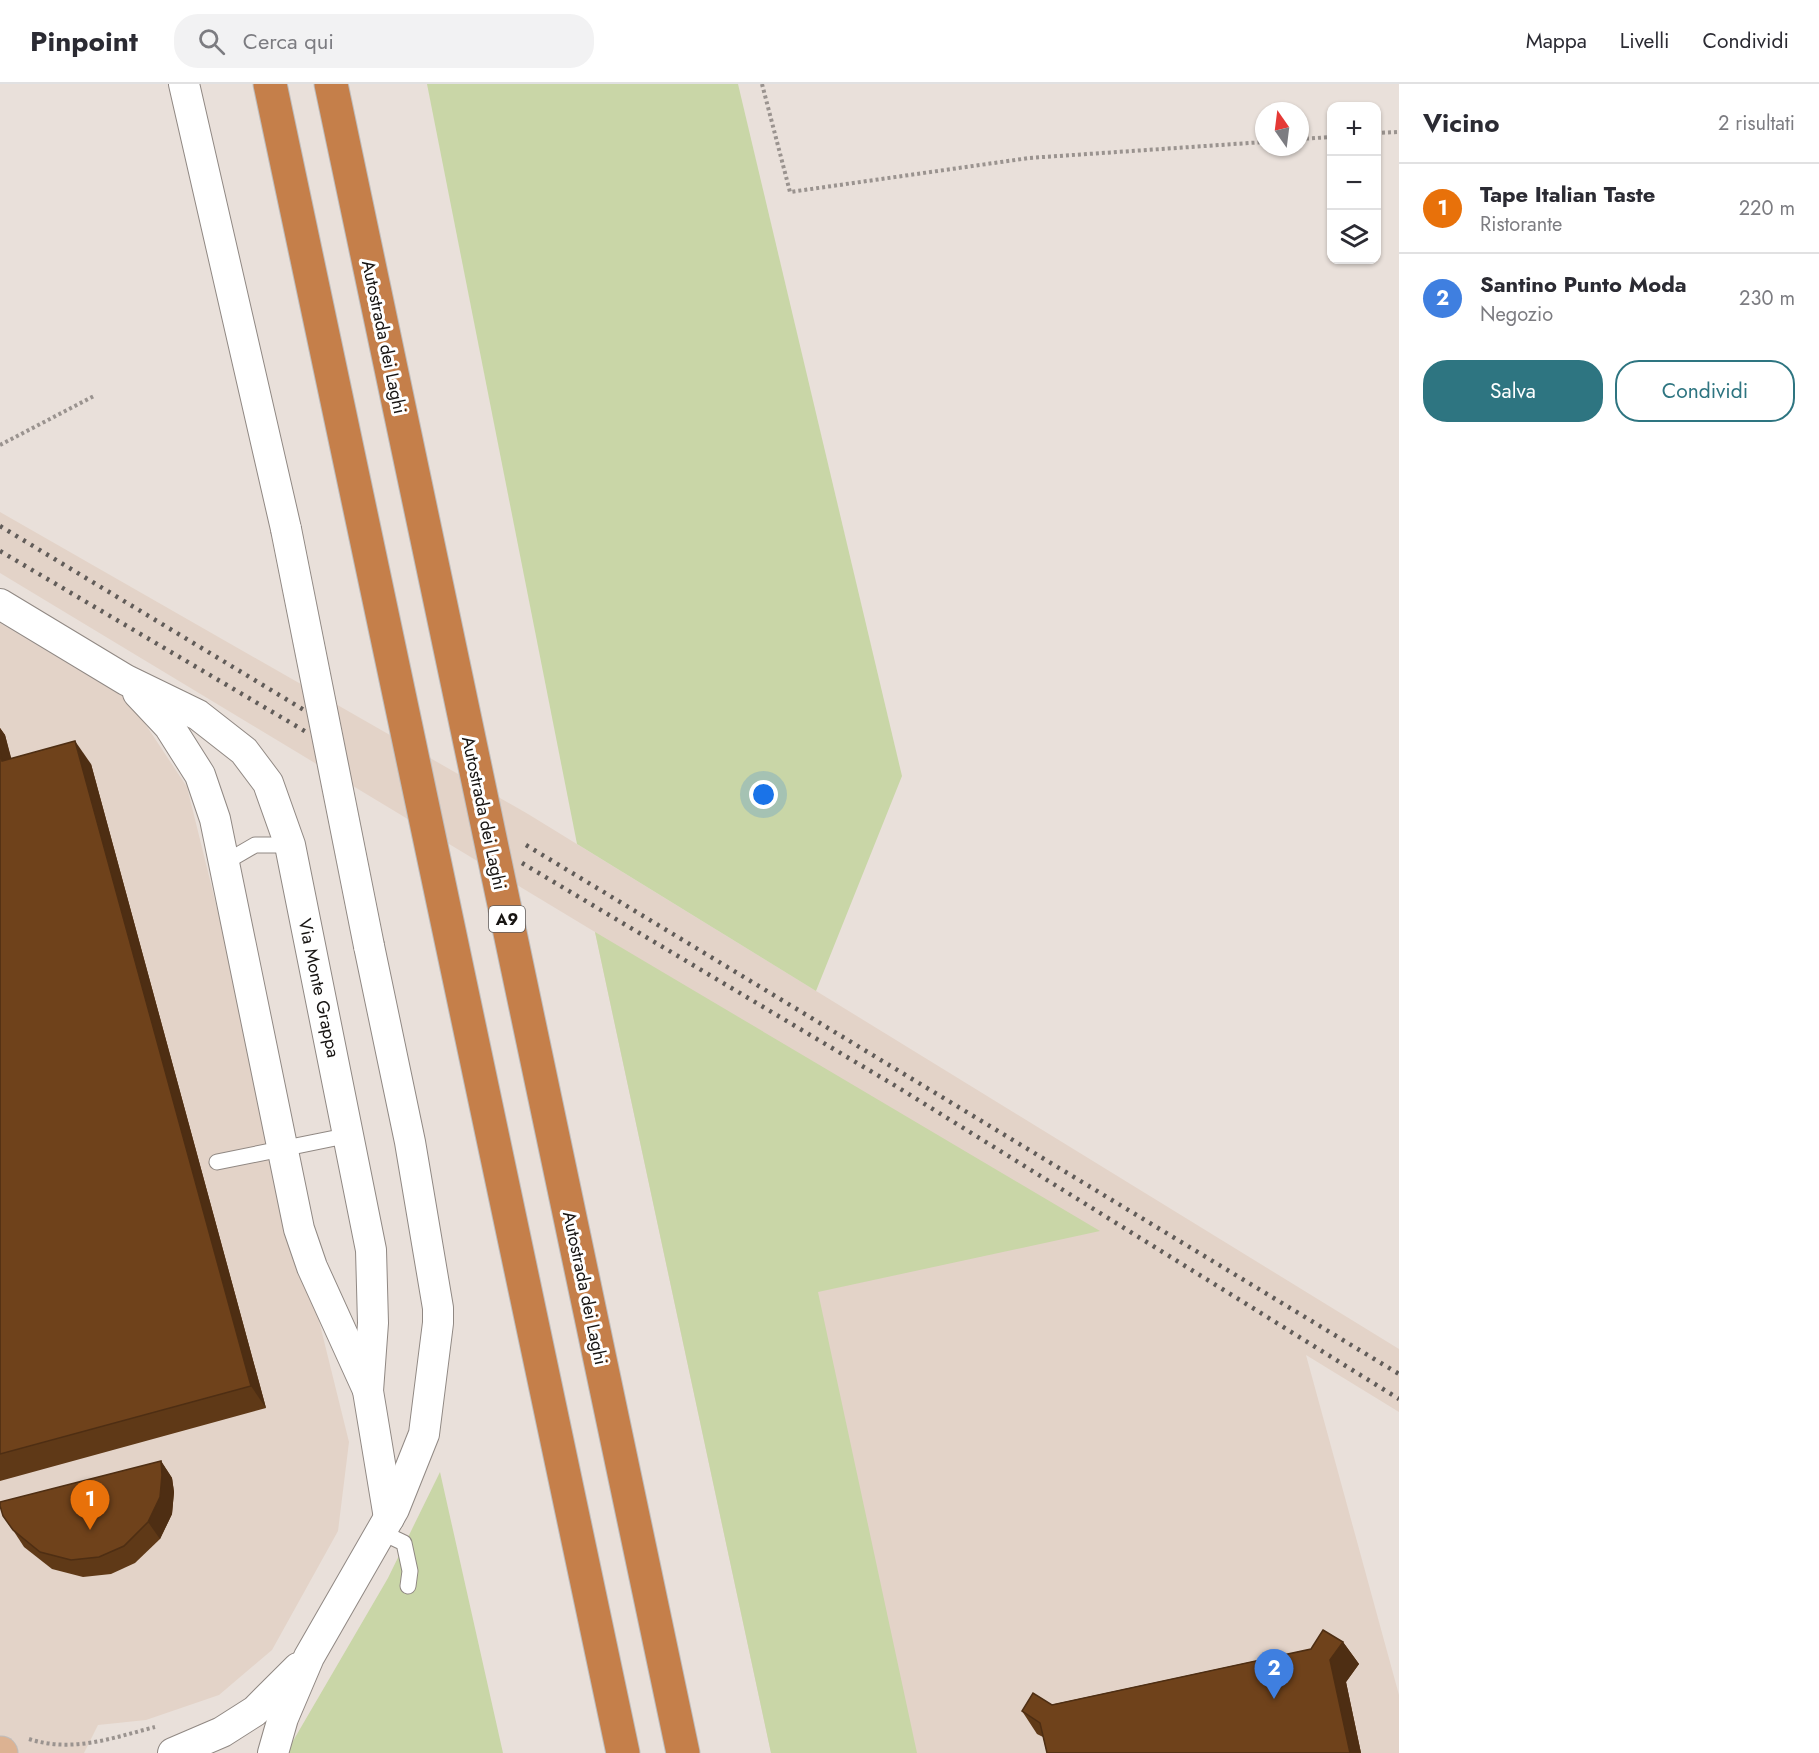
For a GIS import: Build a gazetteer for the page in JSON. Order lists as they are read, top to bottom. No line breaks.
{"streets":{"highway":["Autostrada dei Laghi","A9"],"street":["Via Monte Grappa"]},"north":"top","page":{"header":"Pinpoint","search":"Cerca qui","nav":["Mappa","Livelli","Condividi"],"heading":["Vicino","2 risultati"],"map_buttons":["+","−"],"list":[{"mark":"1","name":"Tape Italian Taste","note":"Ristorante","value":"220 m"},{"mark":"2","name":"Santino Punto Moda","note":"Negozio","value":"230 m"}],"buttons":["Salva","Condividi"],"pins":["1","2"]}}
